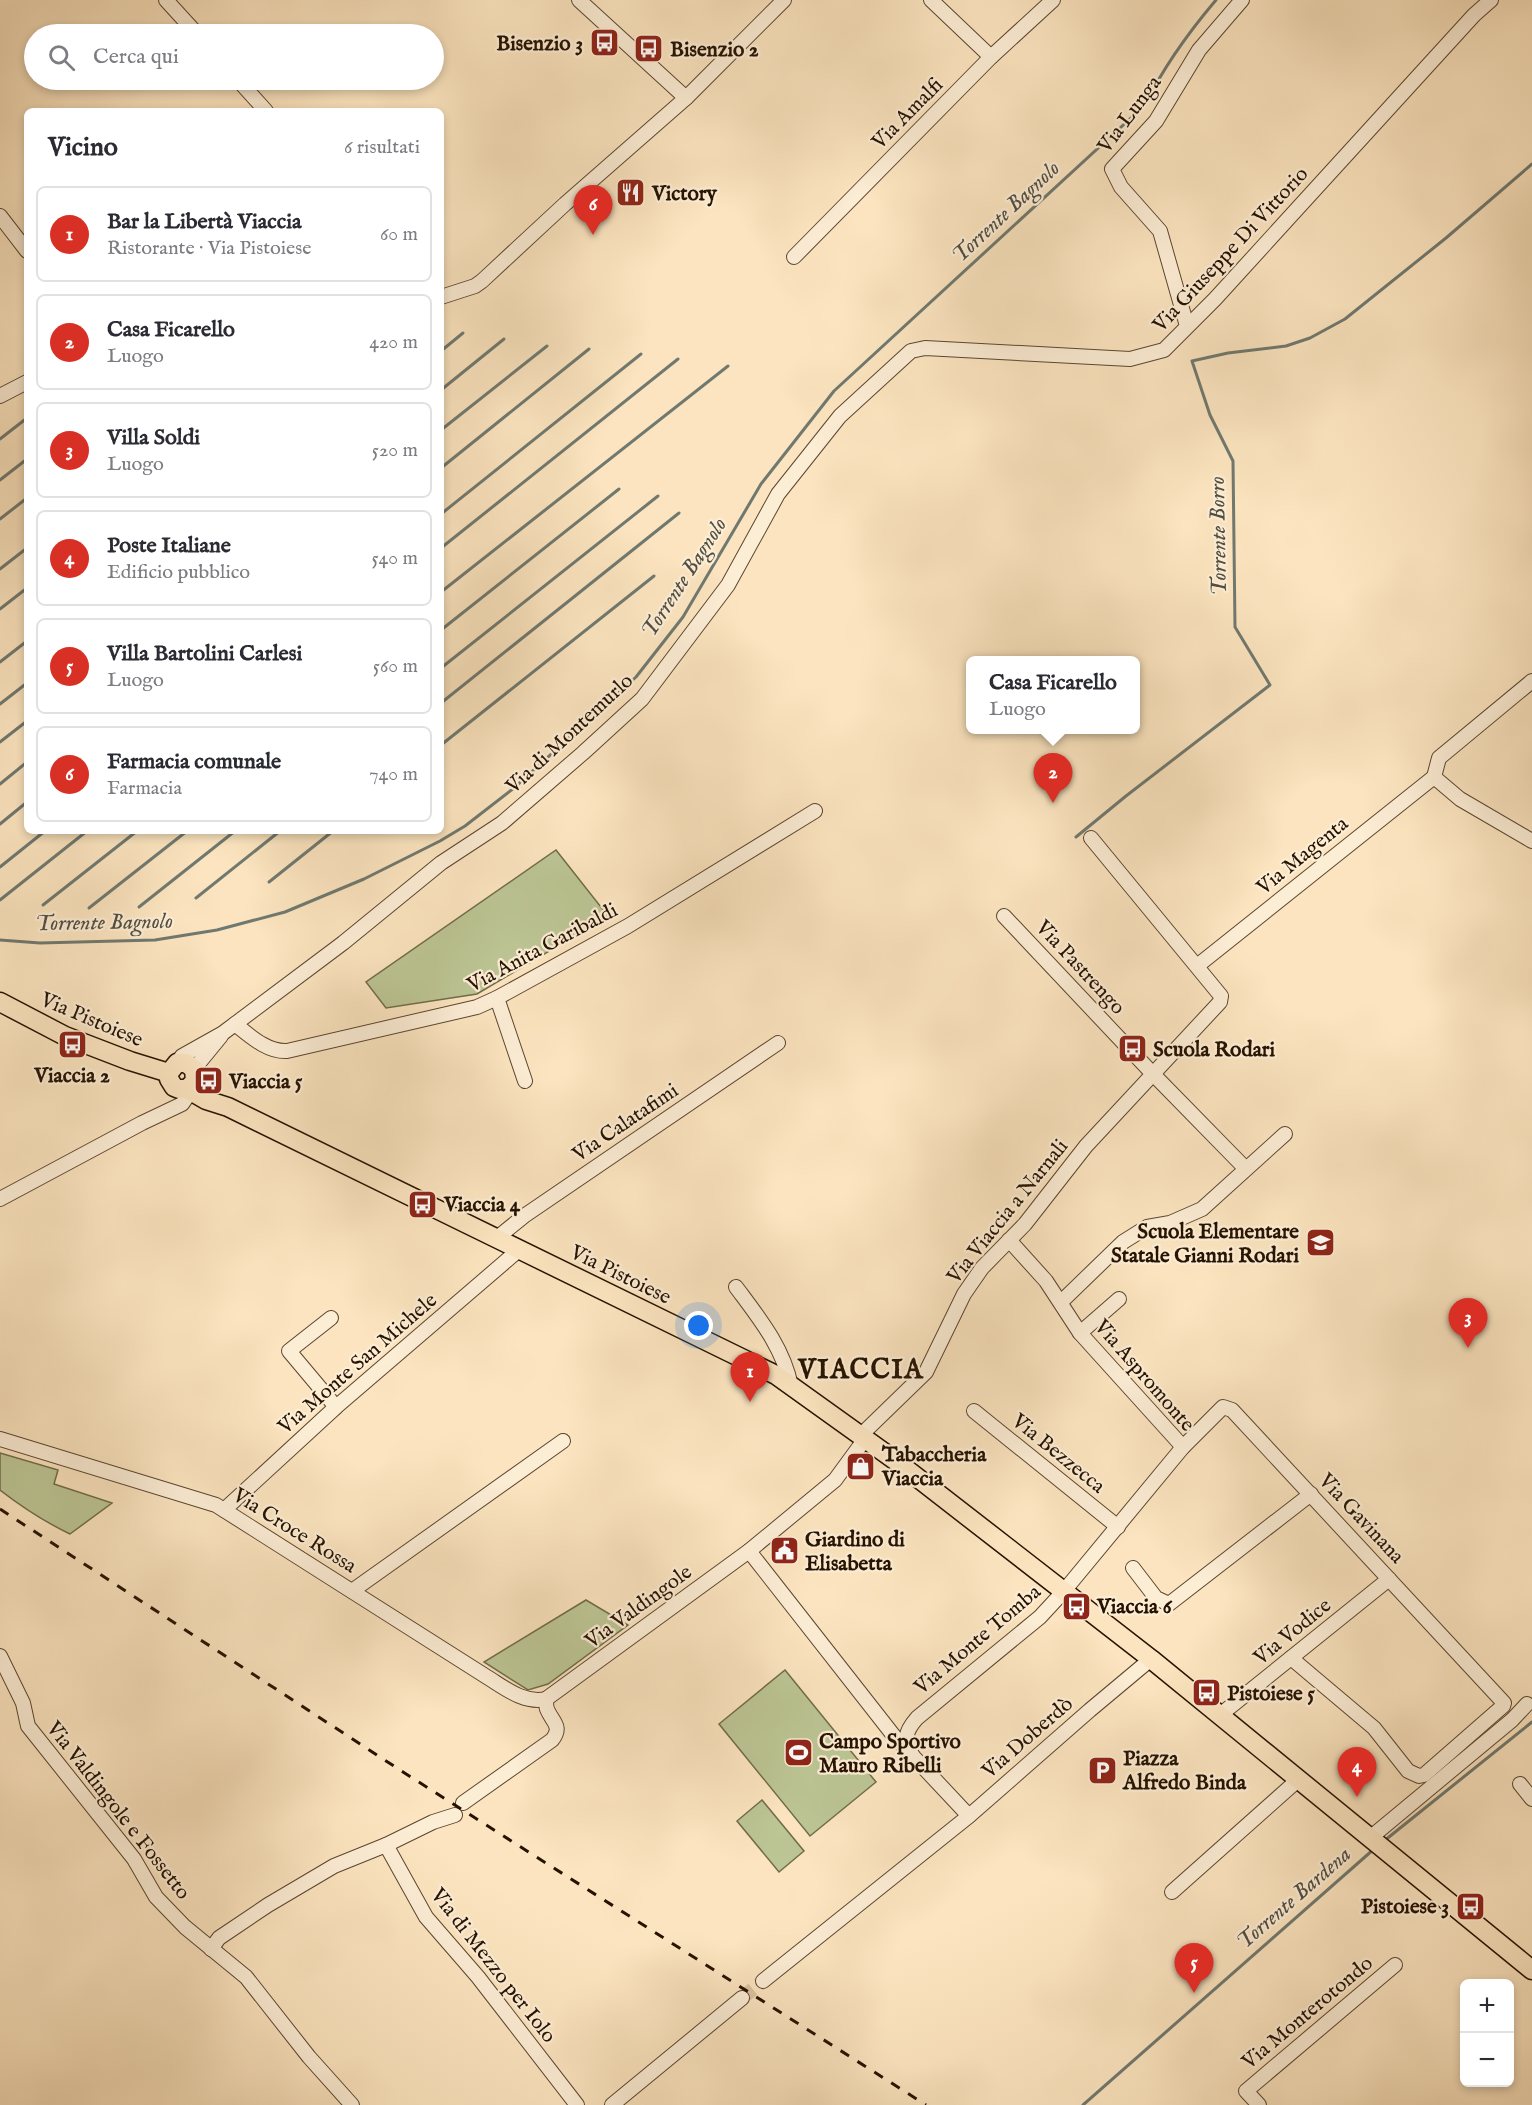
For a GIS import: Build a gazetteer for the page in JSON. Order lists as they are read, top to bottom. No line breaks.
{"streets":{"main road":["Via Pistoiese"],"street":["Via Amalfi","Via Lunga","Via Giuseppe Di Vittorio","Via di Montemurlo","Via Magenta","Via Anita Garibaldi","Via Pastrengo","Via Calatafimi","Via Viaccia a Narnali","Via Monte San Michele","Via Aspromonte","Via Bezzecca","Via Gavinana","Via Croce Rossa","Via Valdingole","Via Vodice","Via Monte Tomba","Via Doberdò","Via Valdingole e Fossetto","Via di Mezzo per Iolo","Via Monterotondo"]},"crossings":[["Via Lunga","Via Giuseppe Di Vittorio"],["Via Giuseppe Di Vittorio","Via di Montemurlo"],["Via di Montemurlo","Via Anita Garibaldi"],["Via di Montemurlo","Via Pistoiese"],["Via Magenta","Via Viaccia a Narnali"],["Via Pastrengo","Via Viaccia a Narnali"],["Via Pistoiese","Via Calatafimi"],["Via Pistoiese","Via Viaccia a Narnali"],["Via Pistoiese","Via Monte San Michele"],["Via Pistoiese","Via Aspromonte"],["Via Pistoiese","Via Valdingole"],["Via Pistoiese","Via Vodice"],["Via Pistoiese","Via Monte Tomba"],["Via Pistoiese","Via Doberdò"],["Via Viaccia a Narnali","Via Aspromonte"],["Via Viaccia a Narnali","Via Valdingole"],["Via Monte San Michele","Via Croce Rossa"],["Via Aspromonte","Via Bezzecca"],["Via Aspromonte","Via Gavinana"],["Via Aspromonte","Via Monte Tomba"],["Via Gavinana","Via Vodice"],["Via Croce Rossa","Via Valdingole"]],"districts":["VIACCIA"],"water":["Torrente Bagnolo","Torrente Borro","Torrente Bardena"],"places":{"bus stop":["Bisenzio 3","Bisenzio 2","Viaccia 2","Scuola Rodari","Viaccia 5","Viaccia 4","Viaccia 6","Pistoiese 5","Pistoiese 3"],"restaurant":["Victory"],"school or university":["Scuola Elementare Statale Gianni Rodari"],"shop":["Tabaccheria Viaccia"],"public building":["Giardino di Elisabetta"],"sports":["Campo Sportivo Mauro Ribelli"],"parking":["Piazza Alfredo Binda"]},"page":{"search":"Cerca qui","heading":["Vicino","6 risultati"],"pins":["6","2","3","1","4","5"],"list":[{"mark":"1","name":"Bar la Libertà Viaccia","note":"Ristorante · Via Pistoiese","value":"60 m"},{"mark":"2","name":"Casa Ficarello","note":"Luogo","value":"420 m"},{"mark":"3","name":"Villa Soldi","note":"Luogo","value":"520 m"},{"mark":"4","name":"Poste Italiane","note":"Edificio pubblico","value":"540 m"},{"mark":"5","name":"Villa Bartolini Carlesi","note":"Luogo","value":"560 m"},{"mark":"6","name":"Farmacia comunale","note":"Farmacia","value":"740 m"}],"popup":["Casa Ficarello","Luogo"],"map_buttons":["+","−"]}}
